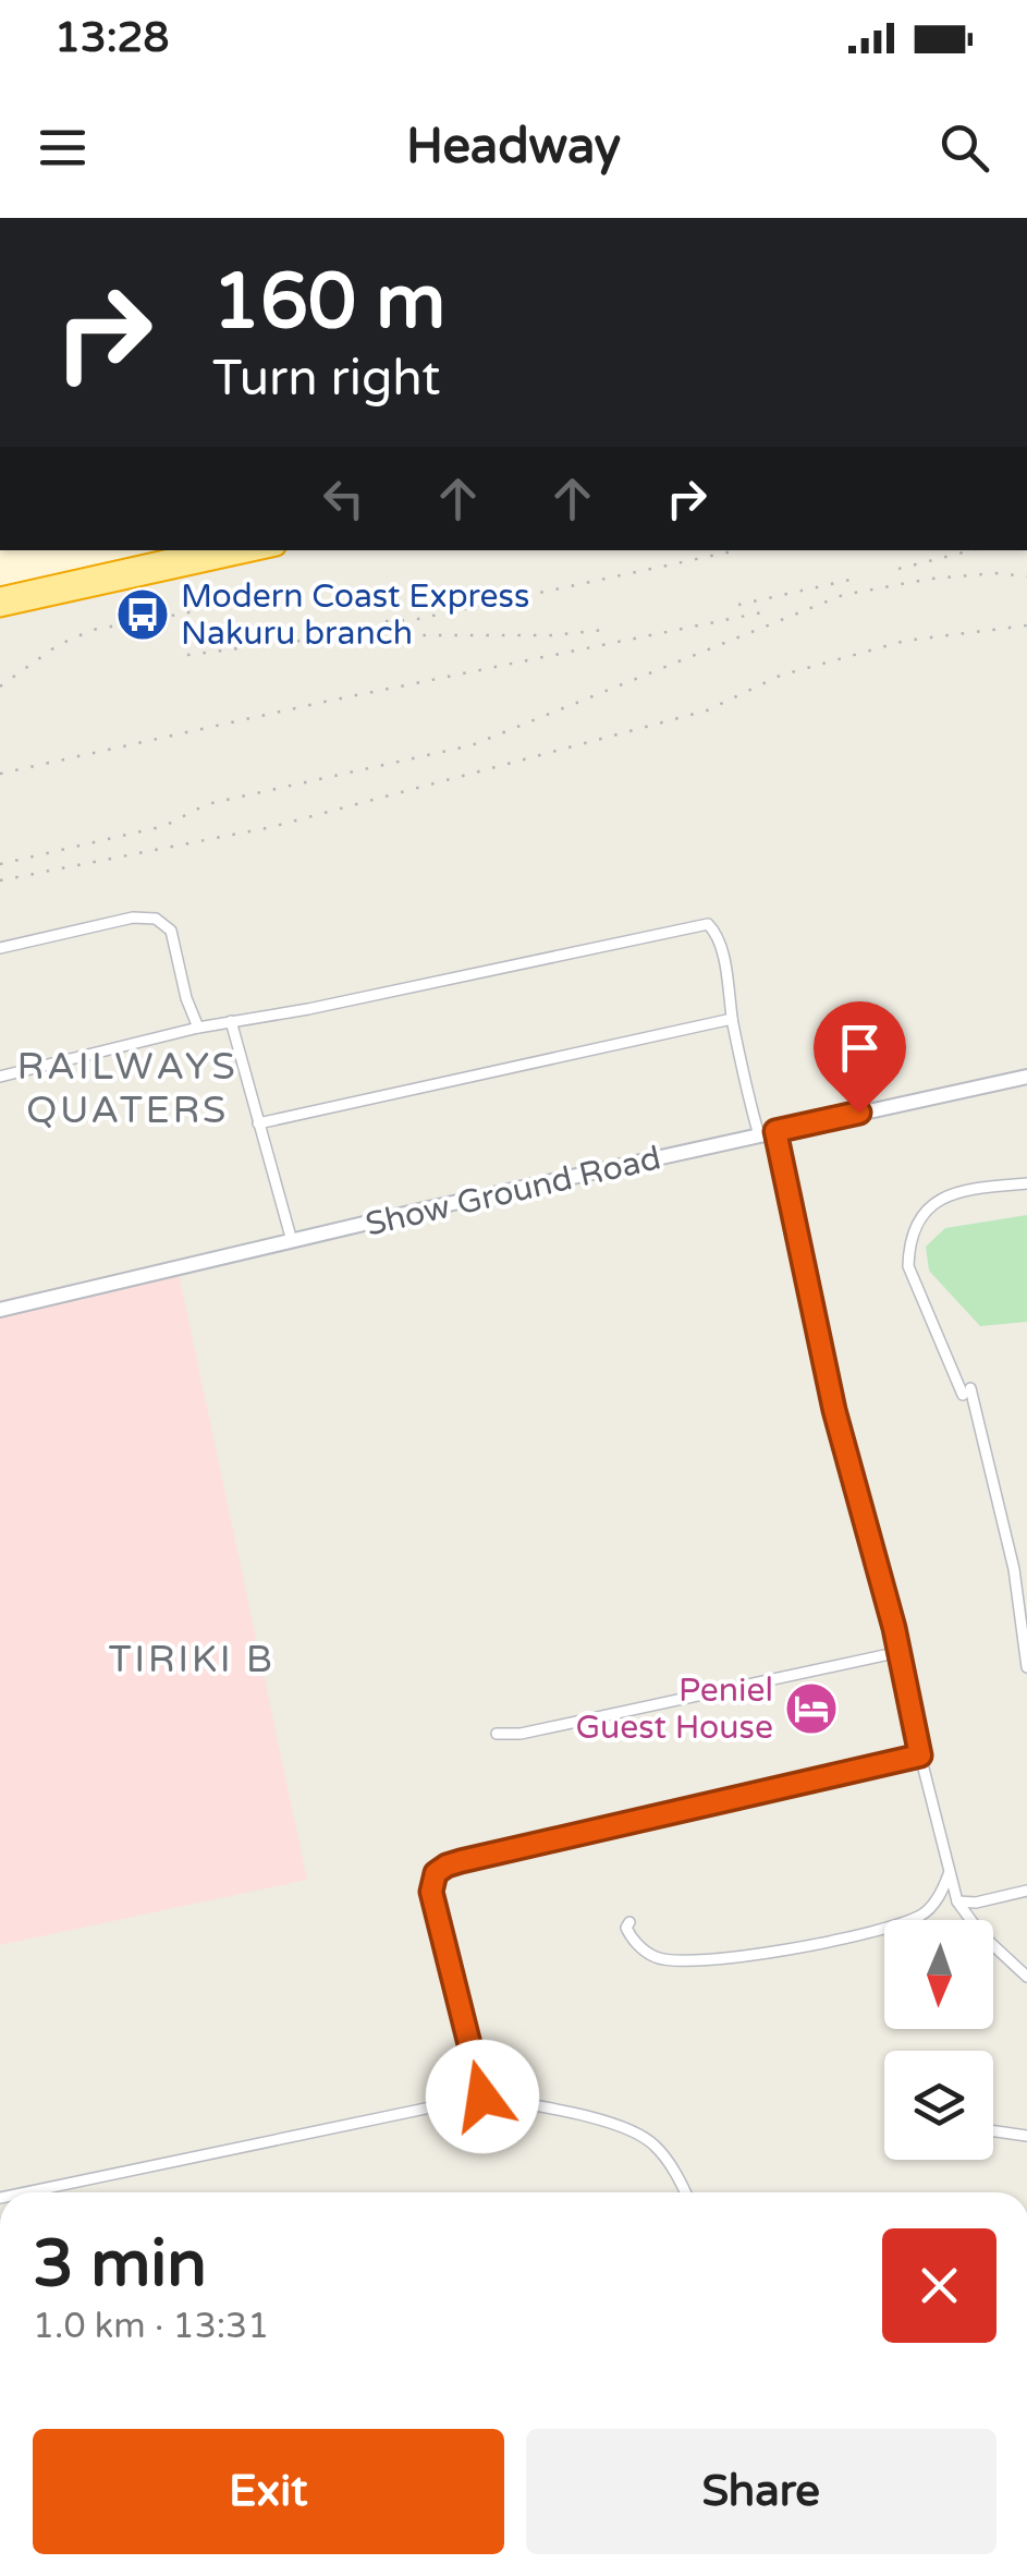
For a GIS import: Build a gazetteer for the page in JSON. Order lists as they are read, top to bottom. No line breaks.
{"streets":{"main road":["Show Ground Road"]},"districts":["RAILWAYS QUATERS","TIRIKI B"],"places":{"bus stop":["Modern Coast Express Nakuru branch"],"hotel":["Peniel Guest House"]},"north":"bottom","page":{"status":"13:28","header":"Headway","turn":["160 m","Turn right"],"heading":["3 min","1.0 km · 13:31"],"buttons":["Exit","Share"]}}
